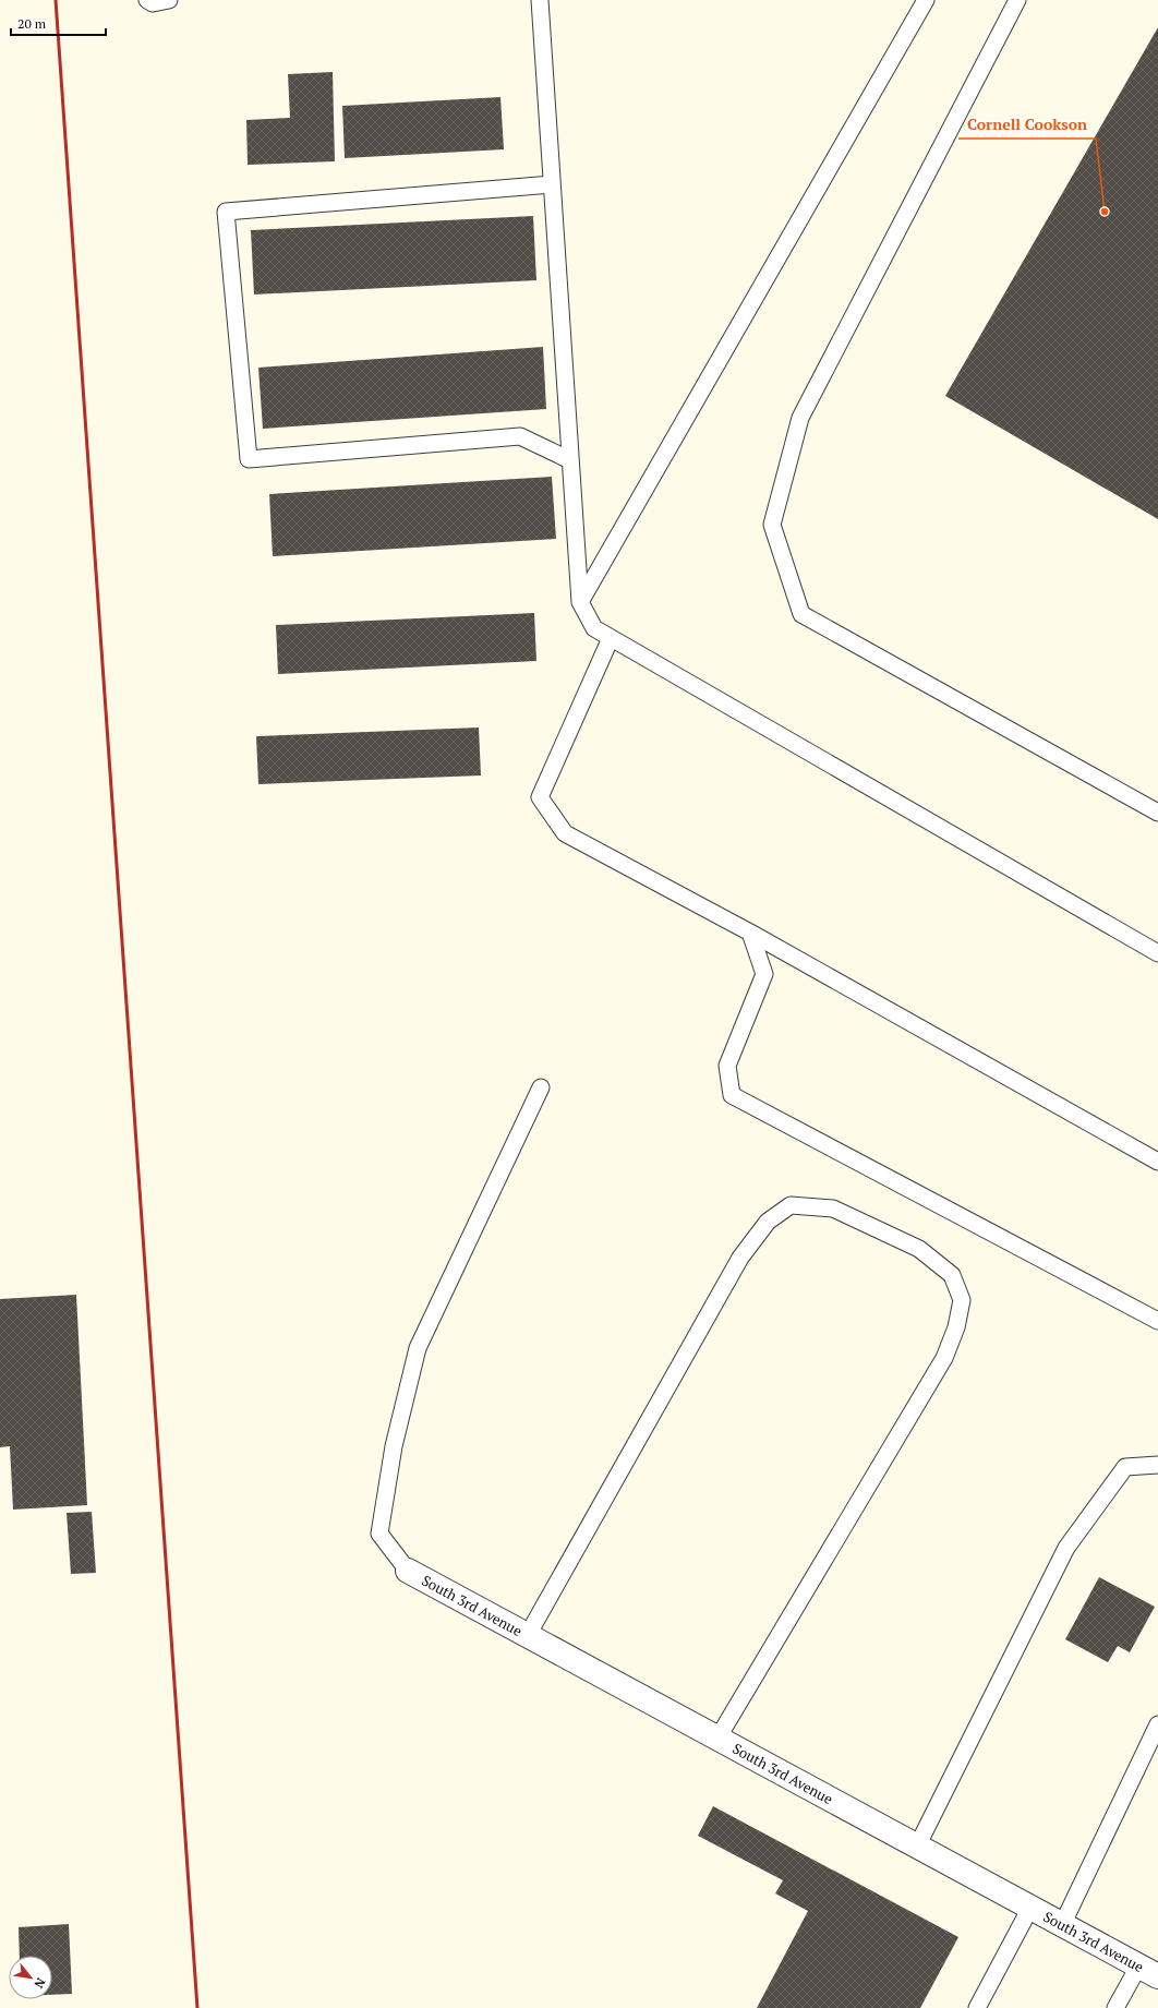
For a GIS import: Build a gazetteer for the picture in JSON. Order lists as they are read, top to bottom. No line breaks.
{"streets":{"street":["South 3rd Avenue"]},"places":["Cornell Cookson"],"scale_bar":"20 m","north":"bottom right"}
